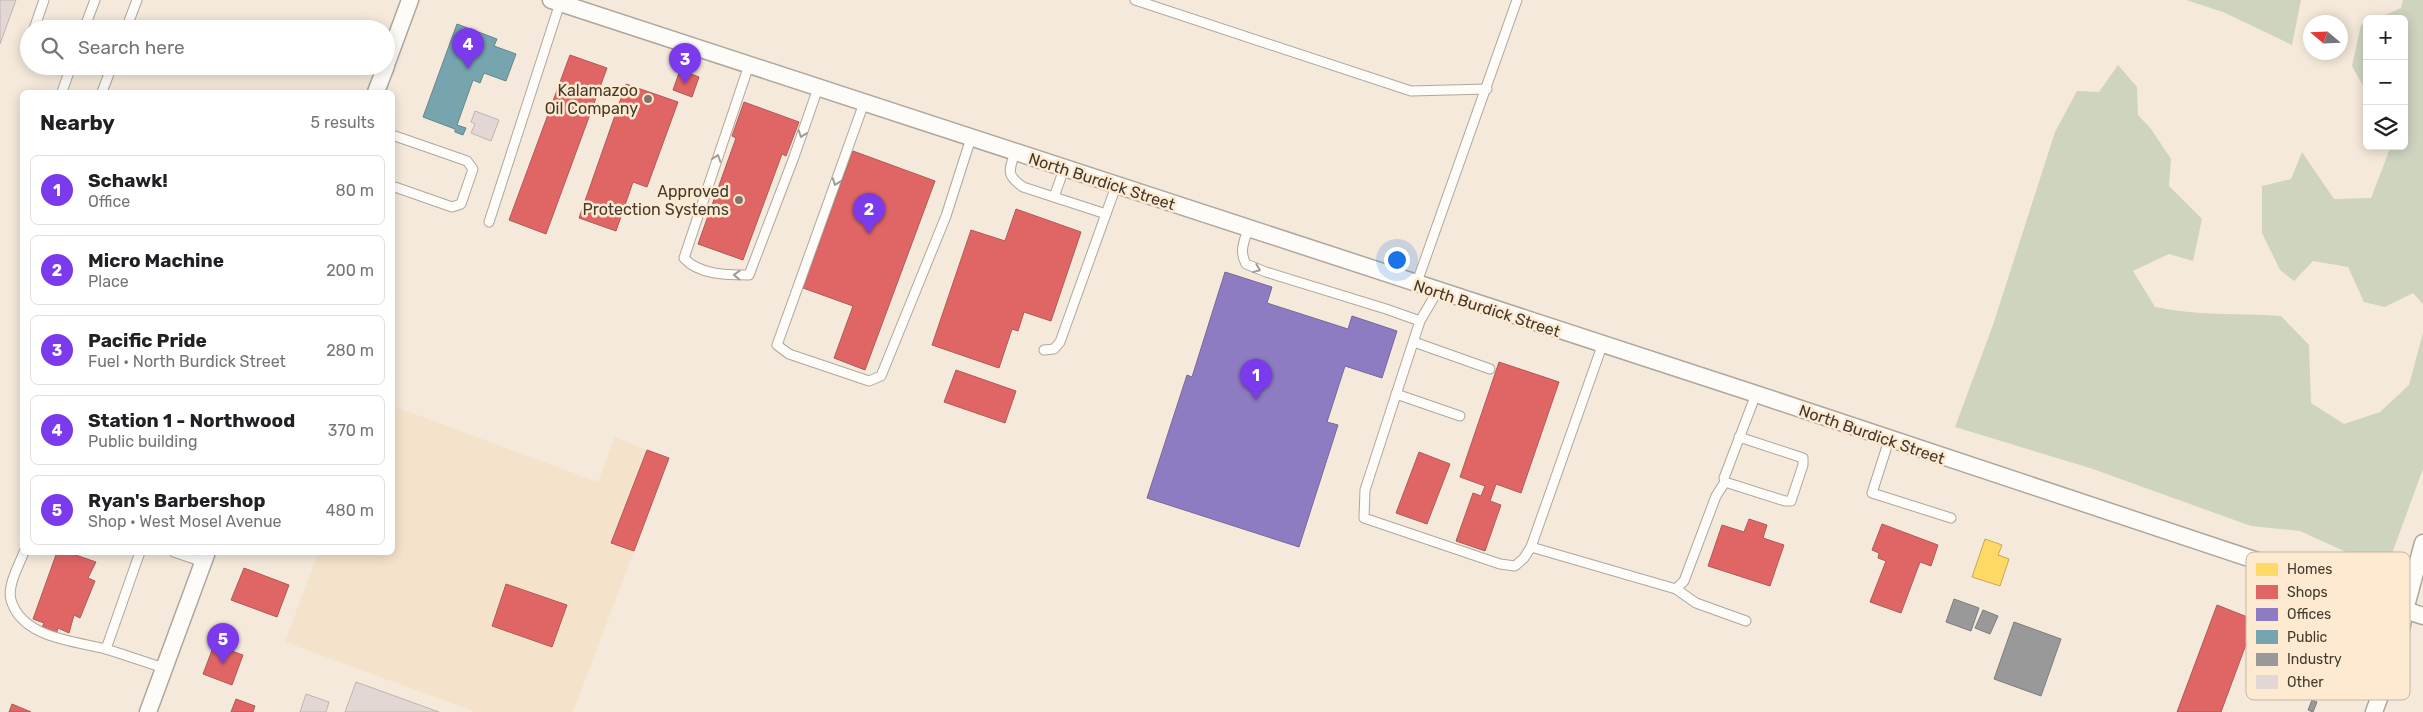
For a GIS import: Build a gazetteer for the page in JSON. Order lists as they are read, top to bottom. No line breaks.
{"streets":{"street":["North Burdick Street"]},"places":["Kalamazoo Oil Company","Approved Protection Systems"],"legend":["Homes","Shops","Offices","Public","Industry","Other"],"north":"left","page":{"map_buttons":["+","−"],"search":"Search here","pins":["4","3","2","1","5"],"heading":["Nearby","5 results"],"list":[{"mark":"1","name":"Schawk!","note":"Office","value":"80 m"},{"mark":"2","name":"Micro Machine","note":"Place","value":"200 m"},{"mark":"3","name":"Pacific Pride","note":"Fuel · North Burdick Street","value":"280 m"},{"mark":"4","name":"Station 1 - Northwood","note":"Public building","value":"370 m"},{"mark":"5","name":"Ryan's Barbershop","note":"Shop · West Mosel Avenue","value":"480 m"}]}}
